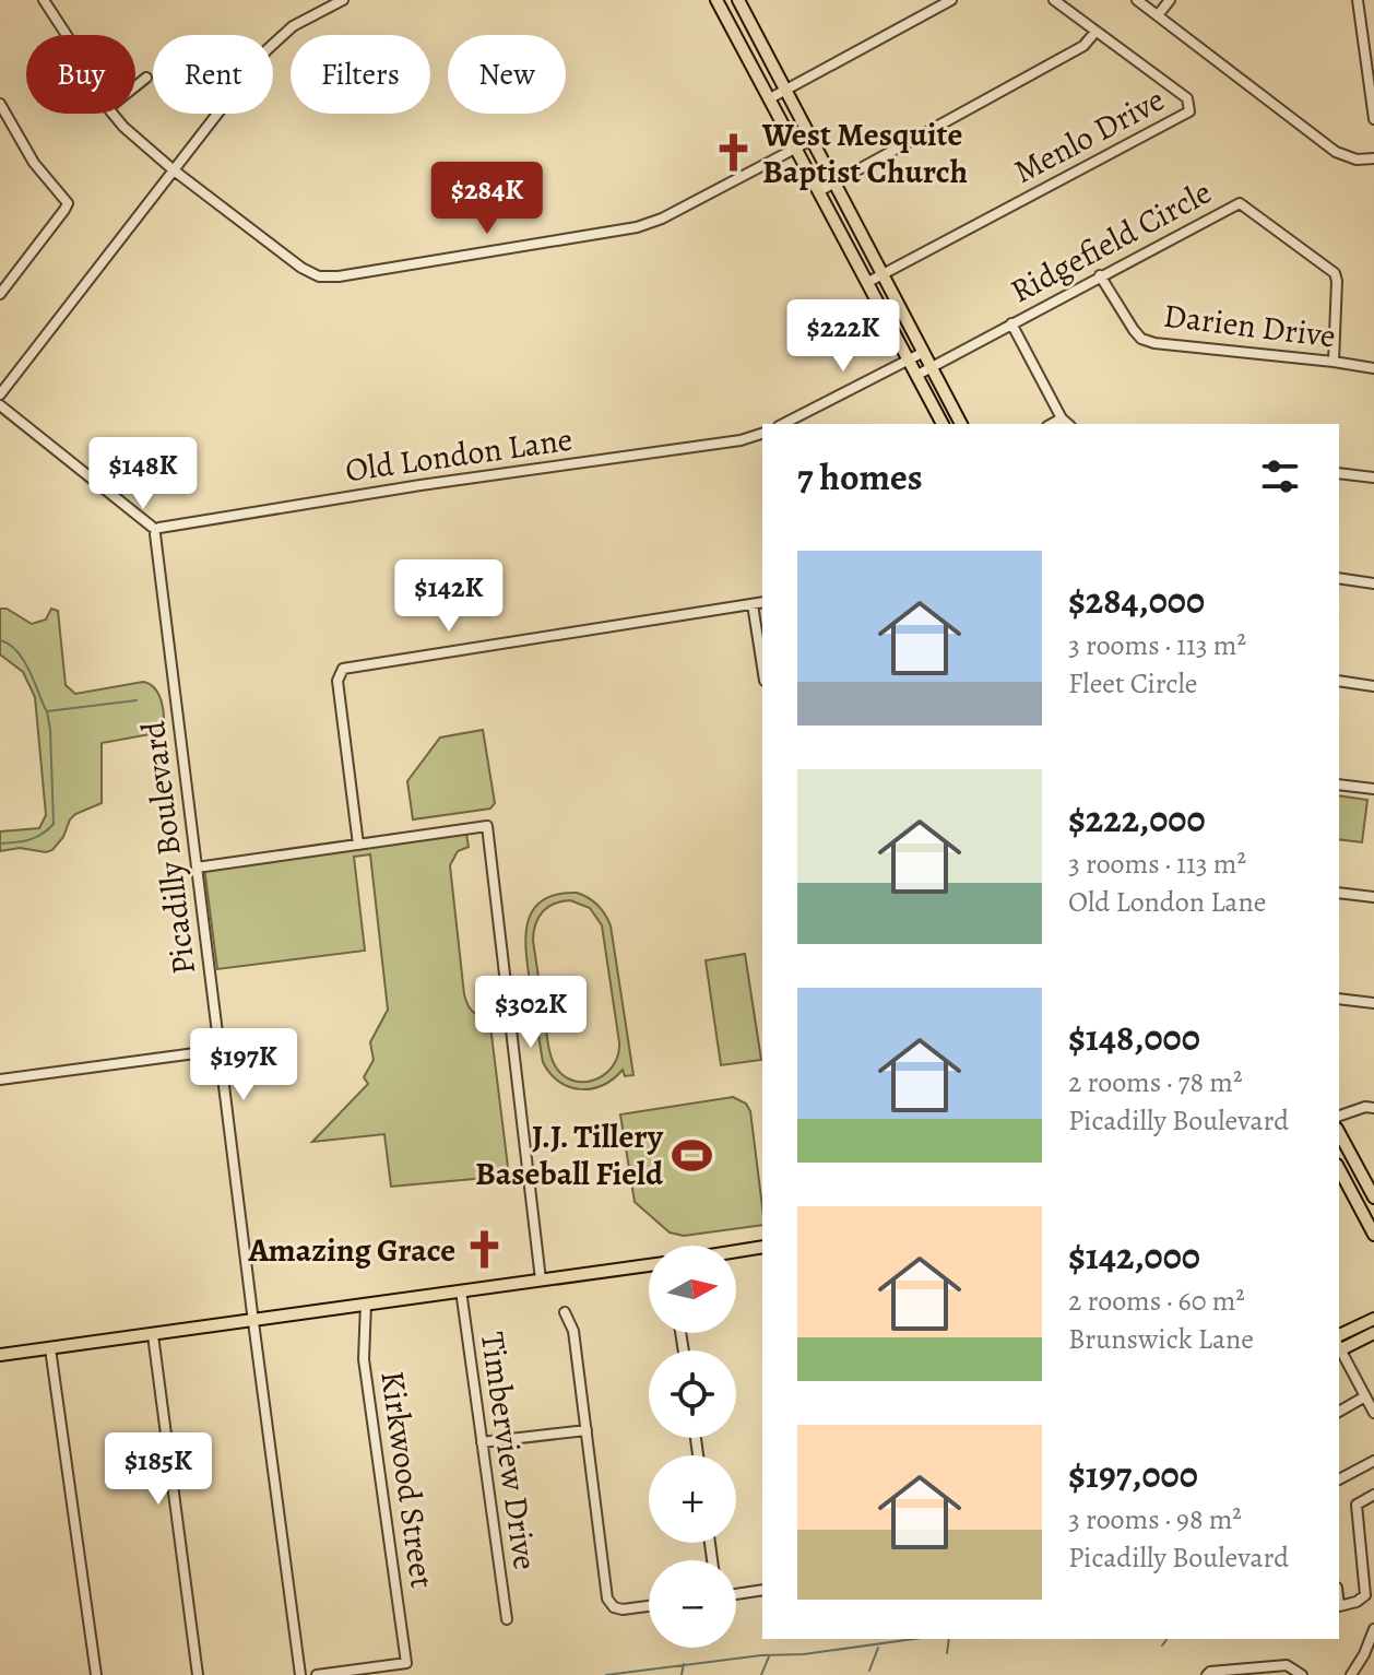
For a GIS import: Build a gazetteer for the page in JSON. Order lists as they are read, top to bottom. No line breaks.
{"streets":{"street":["Menlo Drive","Ridgefield Circle","Darien Drive","Old London Lane","Picadilly Boulevard","Timberview Drive","Kirkwood Street"]},"crossings":[["Ridgefield Circle","Darien Drive"],["Old London Lane","Picadilly Boulevard"]],"places":{"church":["West Mesquite Baptist Church","Amazing Grace"],"sports":["J.J. Tillery Baseball Field"]},"north":"right","page":{"chip":["Buy","Rent","Filters","New"],"price":["$284K","$222K","$148K","$142K","$302K","$197K","$185K"],"heading":"7 homes","list":[{"name":"$284,000","note":"3 rooms · 113 m² · Fleet Circle"},{"name":"$222,000","note":"3 rooms · 113 m² · Old London Lane"},{"name":"$148,000","note":"2 rooms · 78 m² · Picadilly Boulevard"},{"name":"$142,000","note":"2 rooms · 60 m² · Brunswick Lane"},{"name":"$197,000","note":"3 rooms · 98 m² · Picadilly Boulevard"}],"map_buttons":["+","−"]}}
